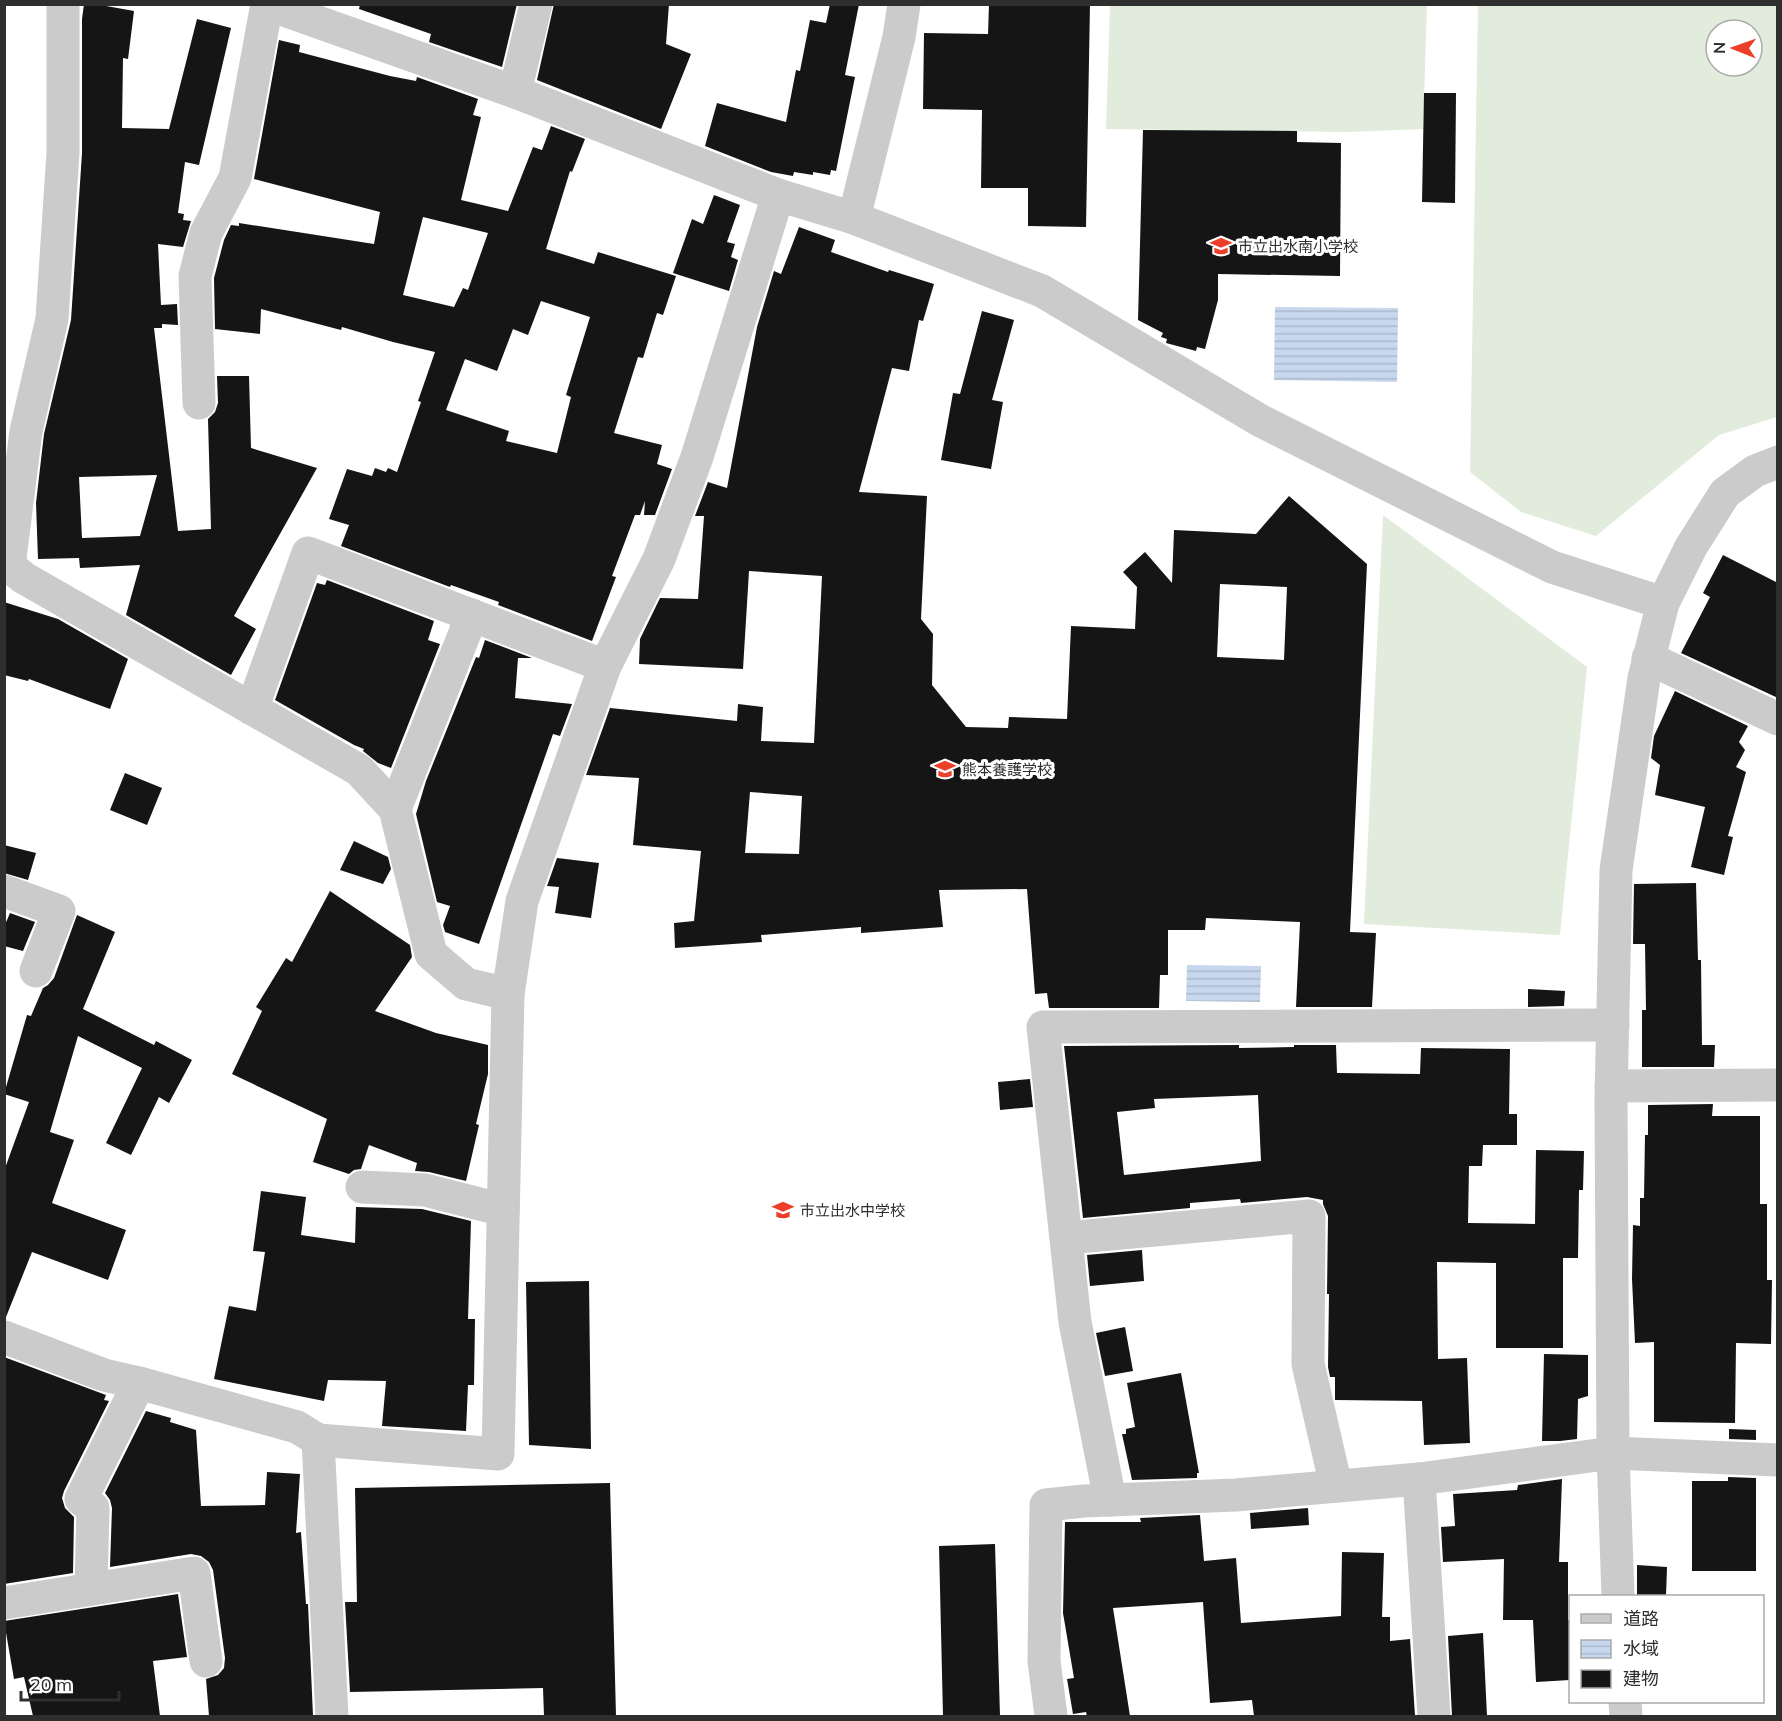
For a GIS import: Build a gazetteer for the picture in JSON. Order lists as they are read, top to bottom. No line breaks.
{"places":{"school or university":["市立出水南小学校","熊本養護学校","市立出水中学校"]},"legend":["道路","水域","建物"],"scale_bar":"20 m","north":"left"}
